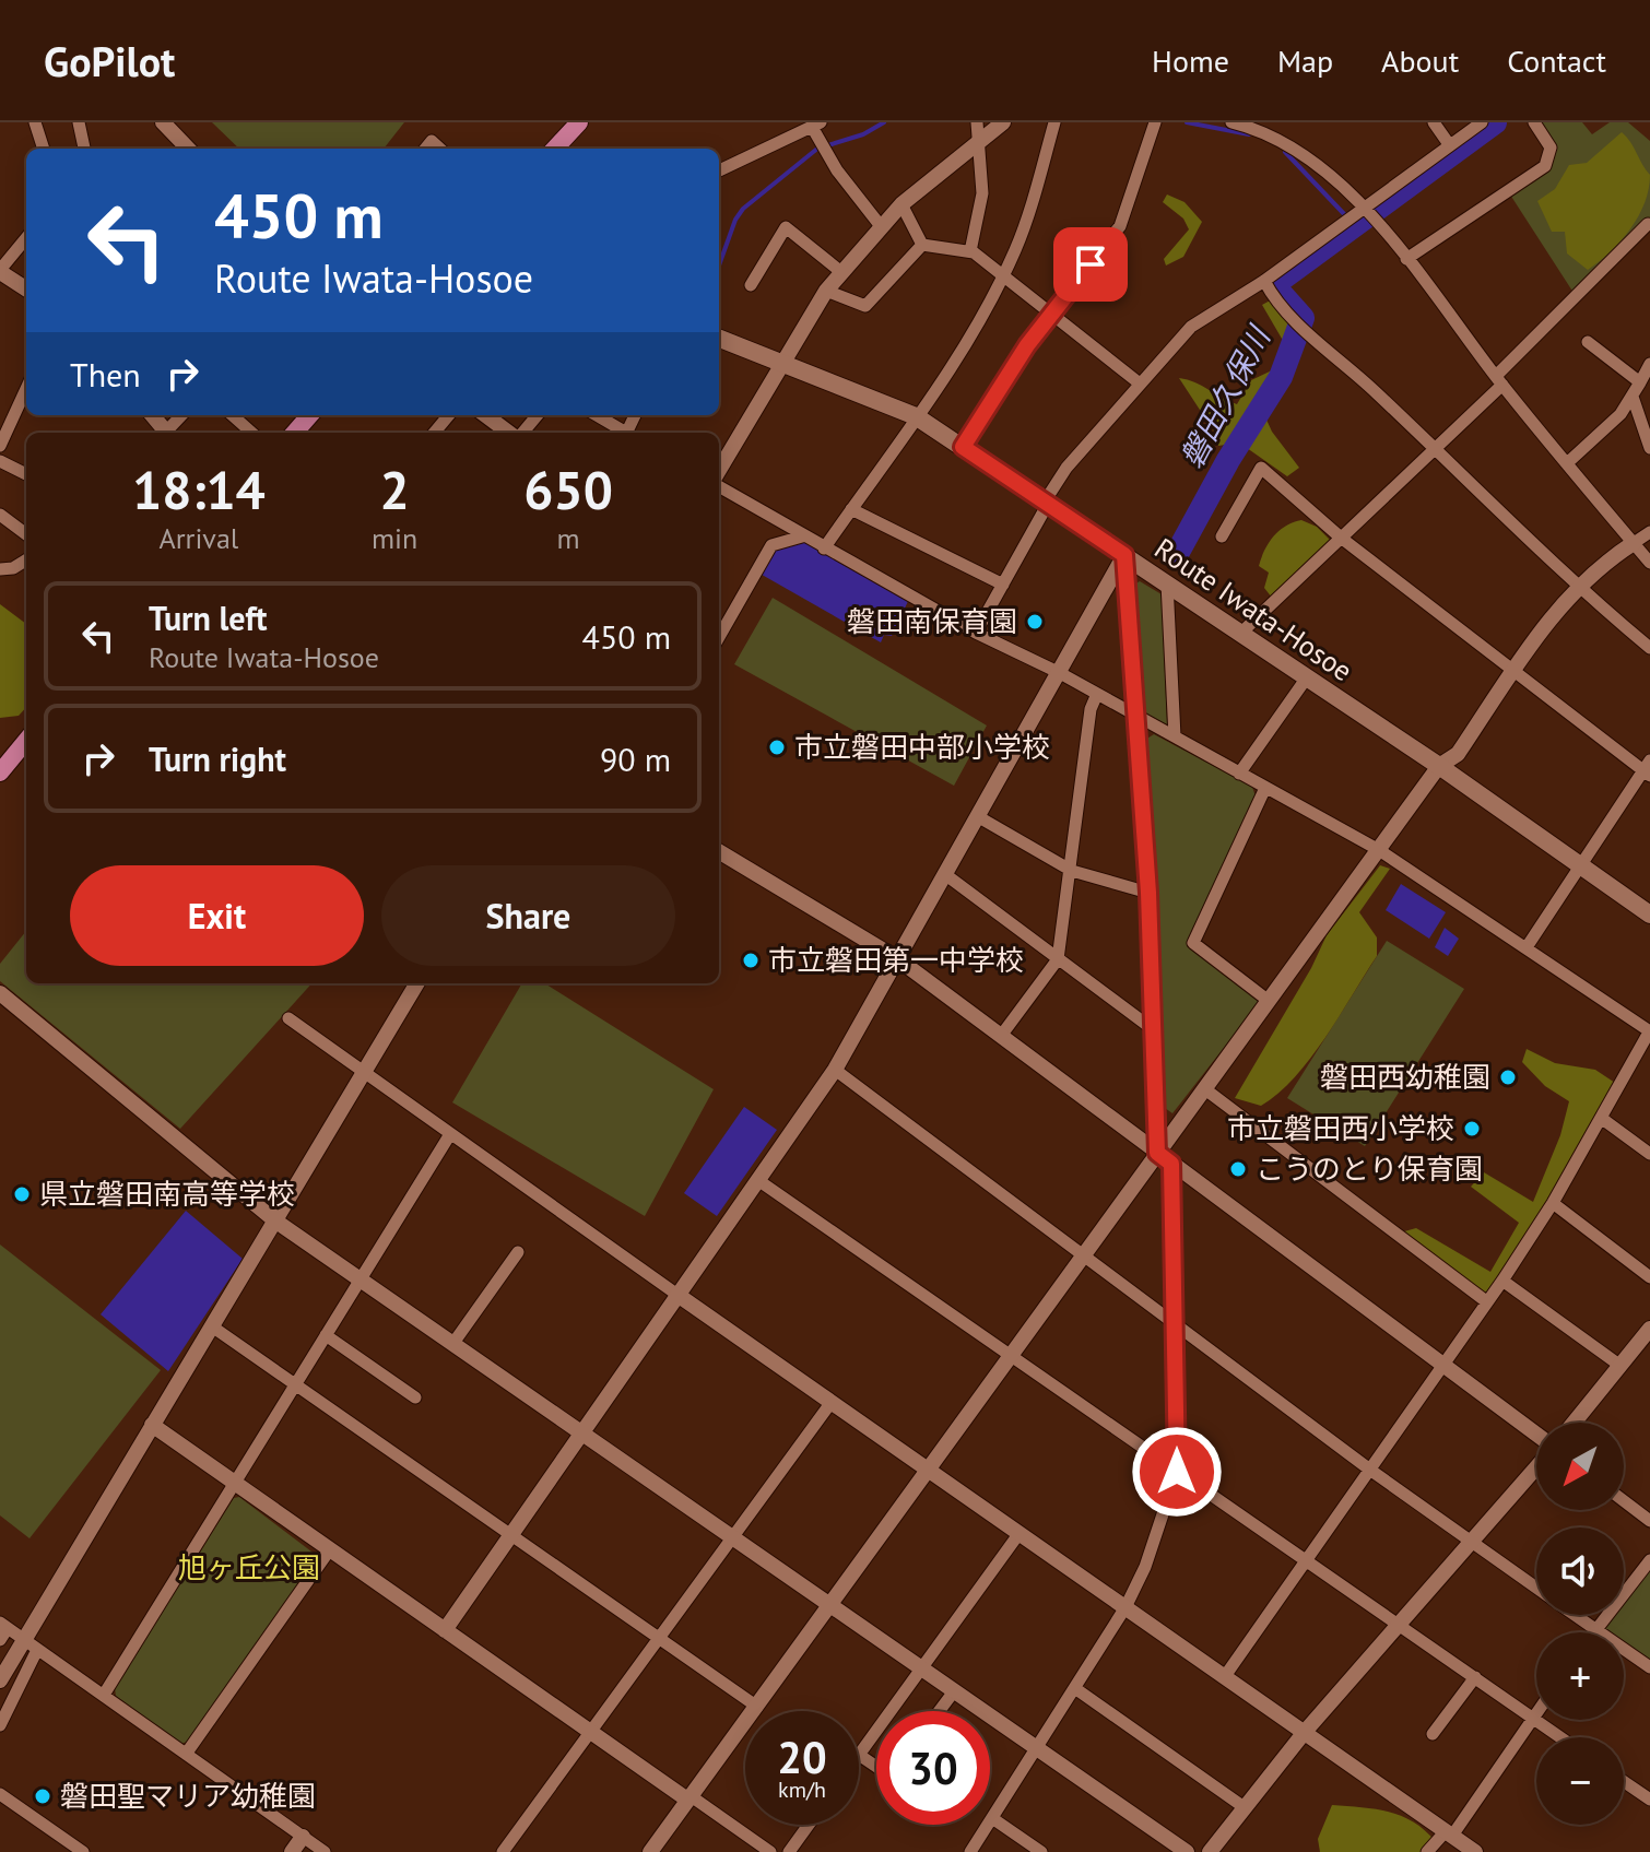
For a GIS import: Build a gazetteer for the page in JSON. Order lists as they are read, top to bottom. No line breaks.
{"streets":{"main road":["Route Iwata-Hosoe"]},"water":["磐田久保川"],"parks":["旭ヶ丘公園"],"places":["磐田南保育園","市立磐田中部小学校","市立磐田第一中学校","磐田西幼稚園","市立磐田西小学校","こうのとり保育園","県立磐田南高等学校","磐田聖マリア幼稚園"],"north":"bottom left","page":{"header":"GoPilot","nav":["Home","Map","About","Contact"],"turn":["450 m","Route Iwata-Hosoe"],"then":"Then","eta":["18:14","Arrival","2","min","650","m"],"list":[{"name":"Turn left","note":"Route Iwata-Hosoe","value":"450 m"},{"name":"Turn right","value":"90 m"}],"buttons":["Exit","Share"],"map_buttons":["+","−"],"speed":"20 km/h","limit":"30"}}
